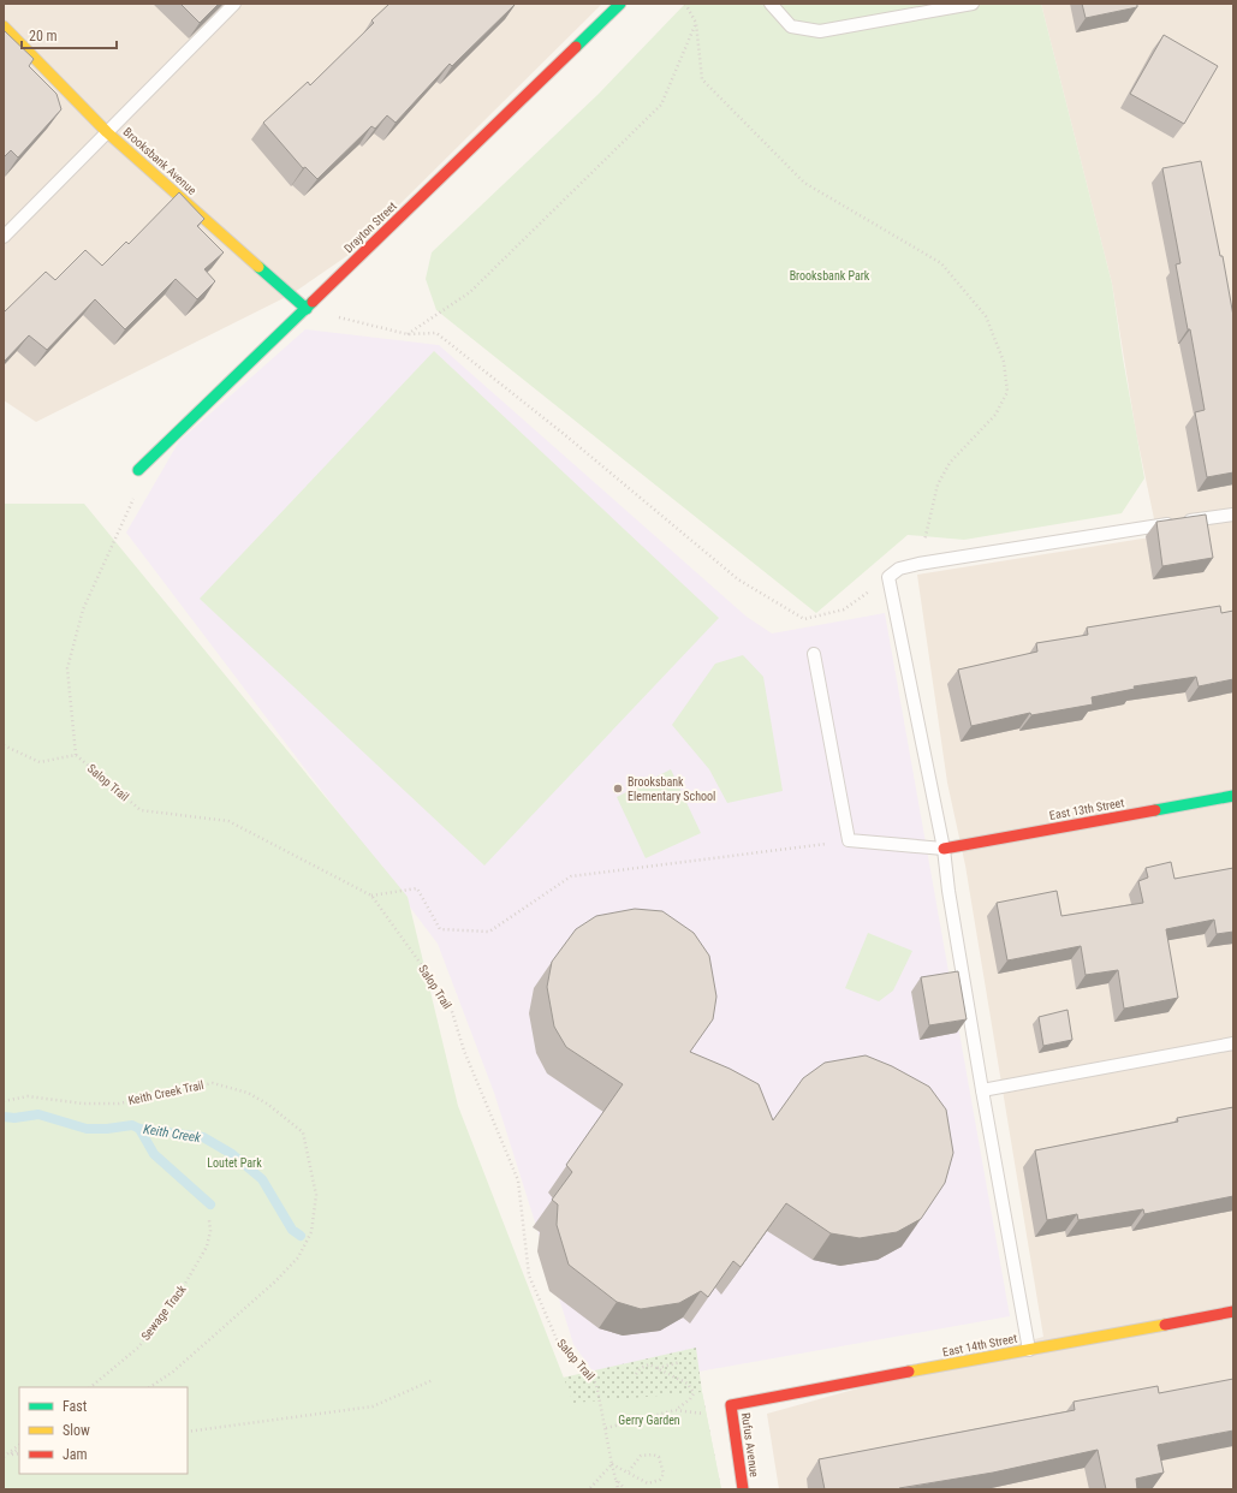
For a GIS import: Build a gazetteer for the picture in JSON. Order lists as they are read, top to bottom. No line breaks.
{"streets":{"street":["Brooksbank Avenue","Drayton Street","East 13th Street","East 14th Street","Rufus Avenue"],"path":["Salop Trail","Keith Creek Trail","Sewage Track"]},"crossings":[["Brooksbank Avenue","Drayton Street"],["East 14th Street","Rufus Avenue"]],"water":["Keith Creek"],"parks":["Brooksbank Park","Loutet Park","Gerry Garden"],"places":["Brooksbank Elementary School"],"legend":["Fast","Slow","Jam"],"scale_bar":"20 m"}
